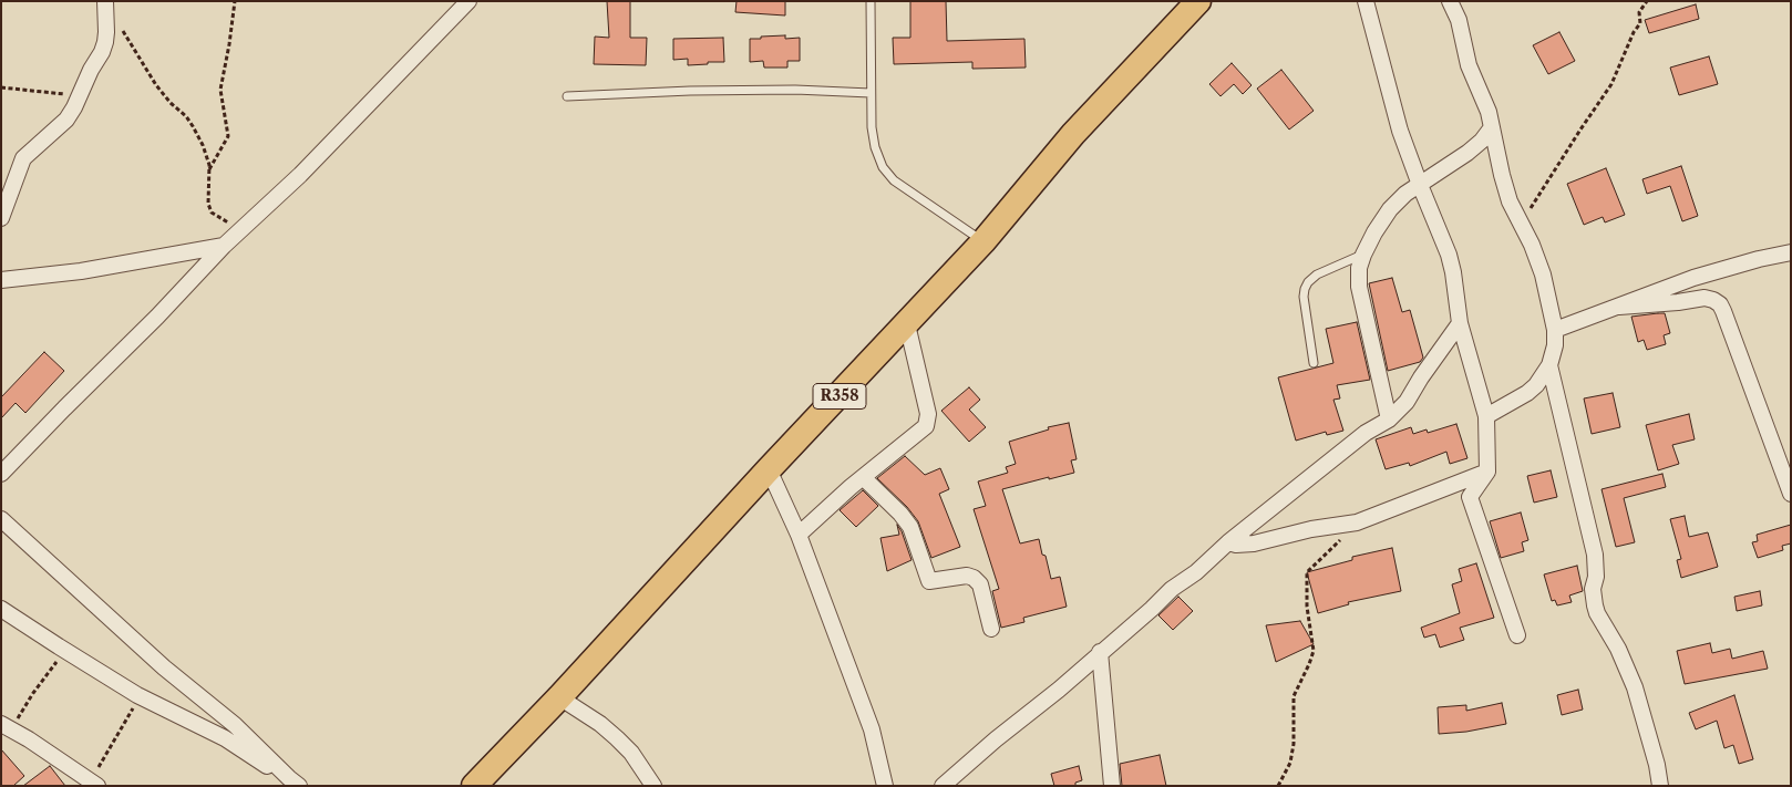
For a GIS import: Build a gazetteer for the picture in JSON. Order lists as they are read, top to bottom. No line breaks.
{"streets":{"main road":["R358"]}}
